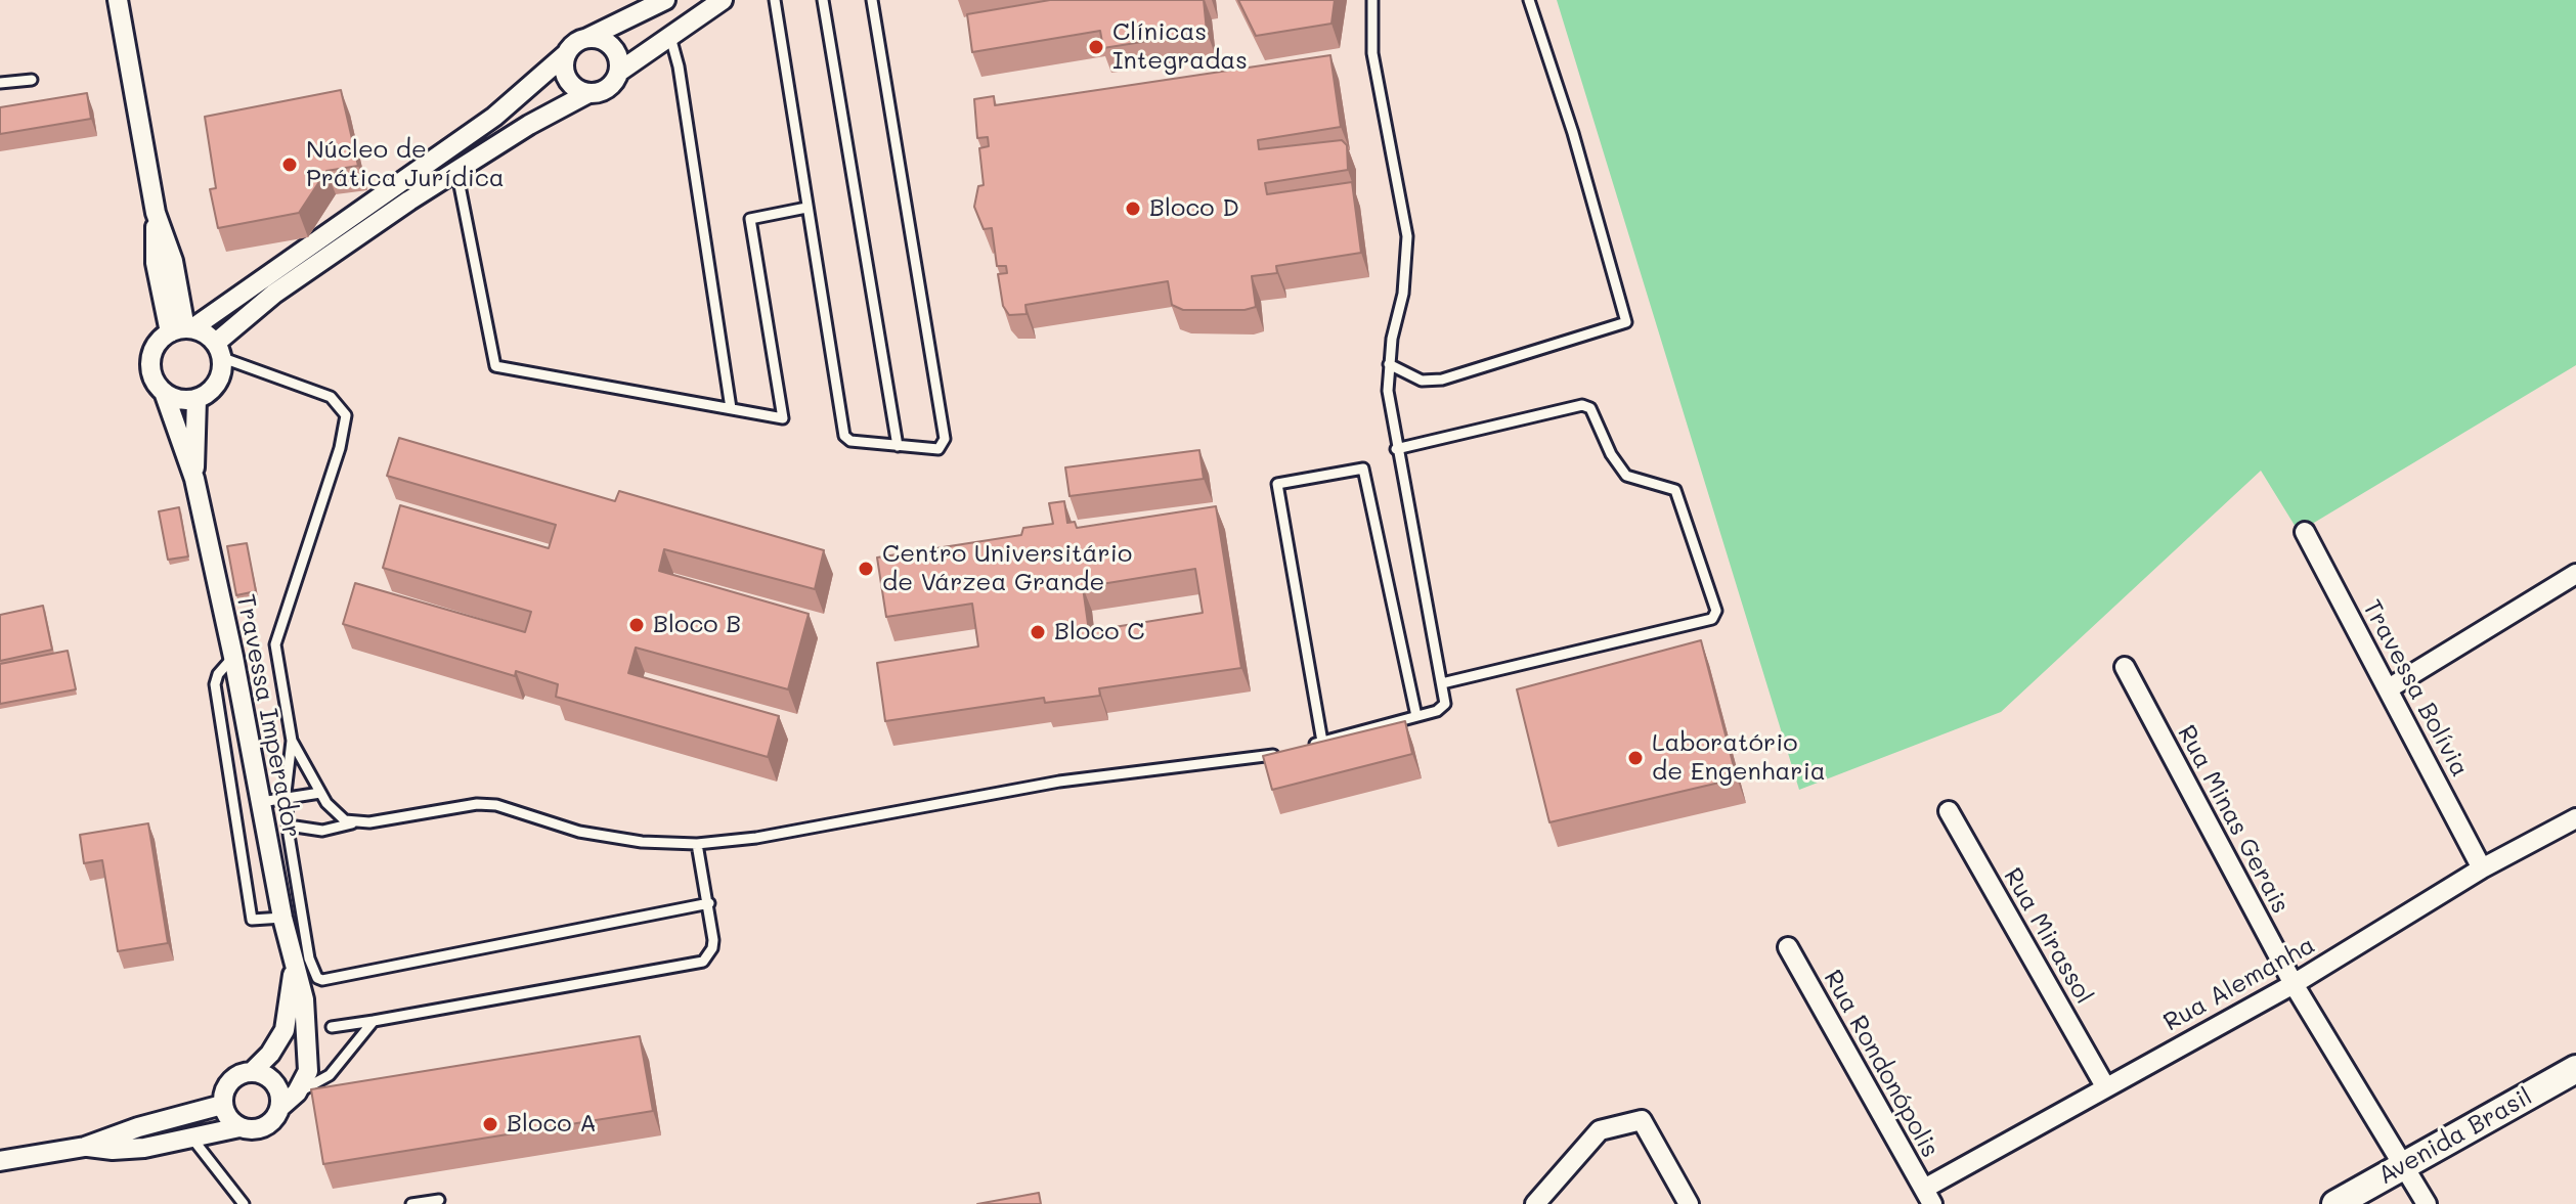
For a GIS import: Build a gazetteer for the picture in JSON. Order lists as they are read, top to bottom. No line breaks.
{"streets":{"street":["Travessa Bolívia","Travessa Imperador","Rua Minas Gerais","Rua Mirassol","Rua Alemanha","Rua Rondonópolis","Avenida Brasil"]},"crossings":[["Travessa Bolívia","Rua Alemanha"],["Rua Minas Gerais","Rua Alemanha"],["Rua Minas Gerais","Avenida Brasil"],["Rua Mirassol","Rua Alemanha"],["Rua Alemanha","Rua Rondonópolis"]],"places":["Clínicas Integradas","Núcleo de Prática Jurídica","Bloco D","Centro Universitário de Várzea Grande","Bloco B","Bloco C","Laboratório de Engenharia","Bloco A"]}
